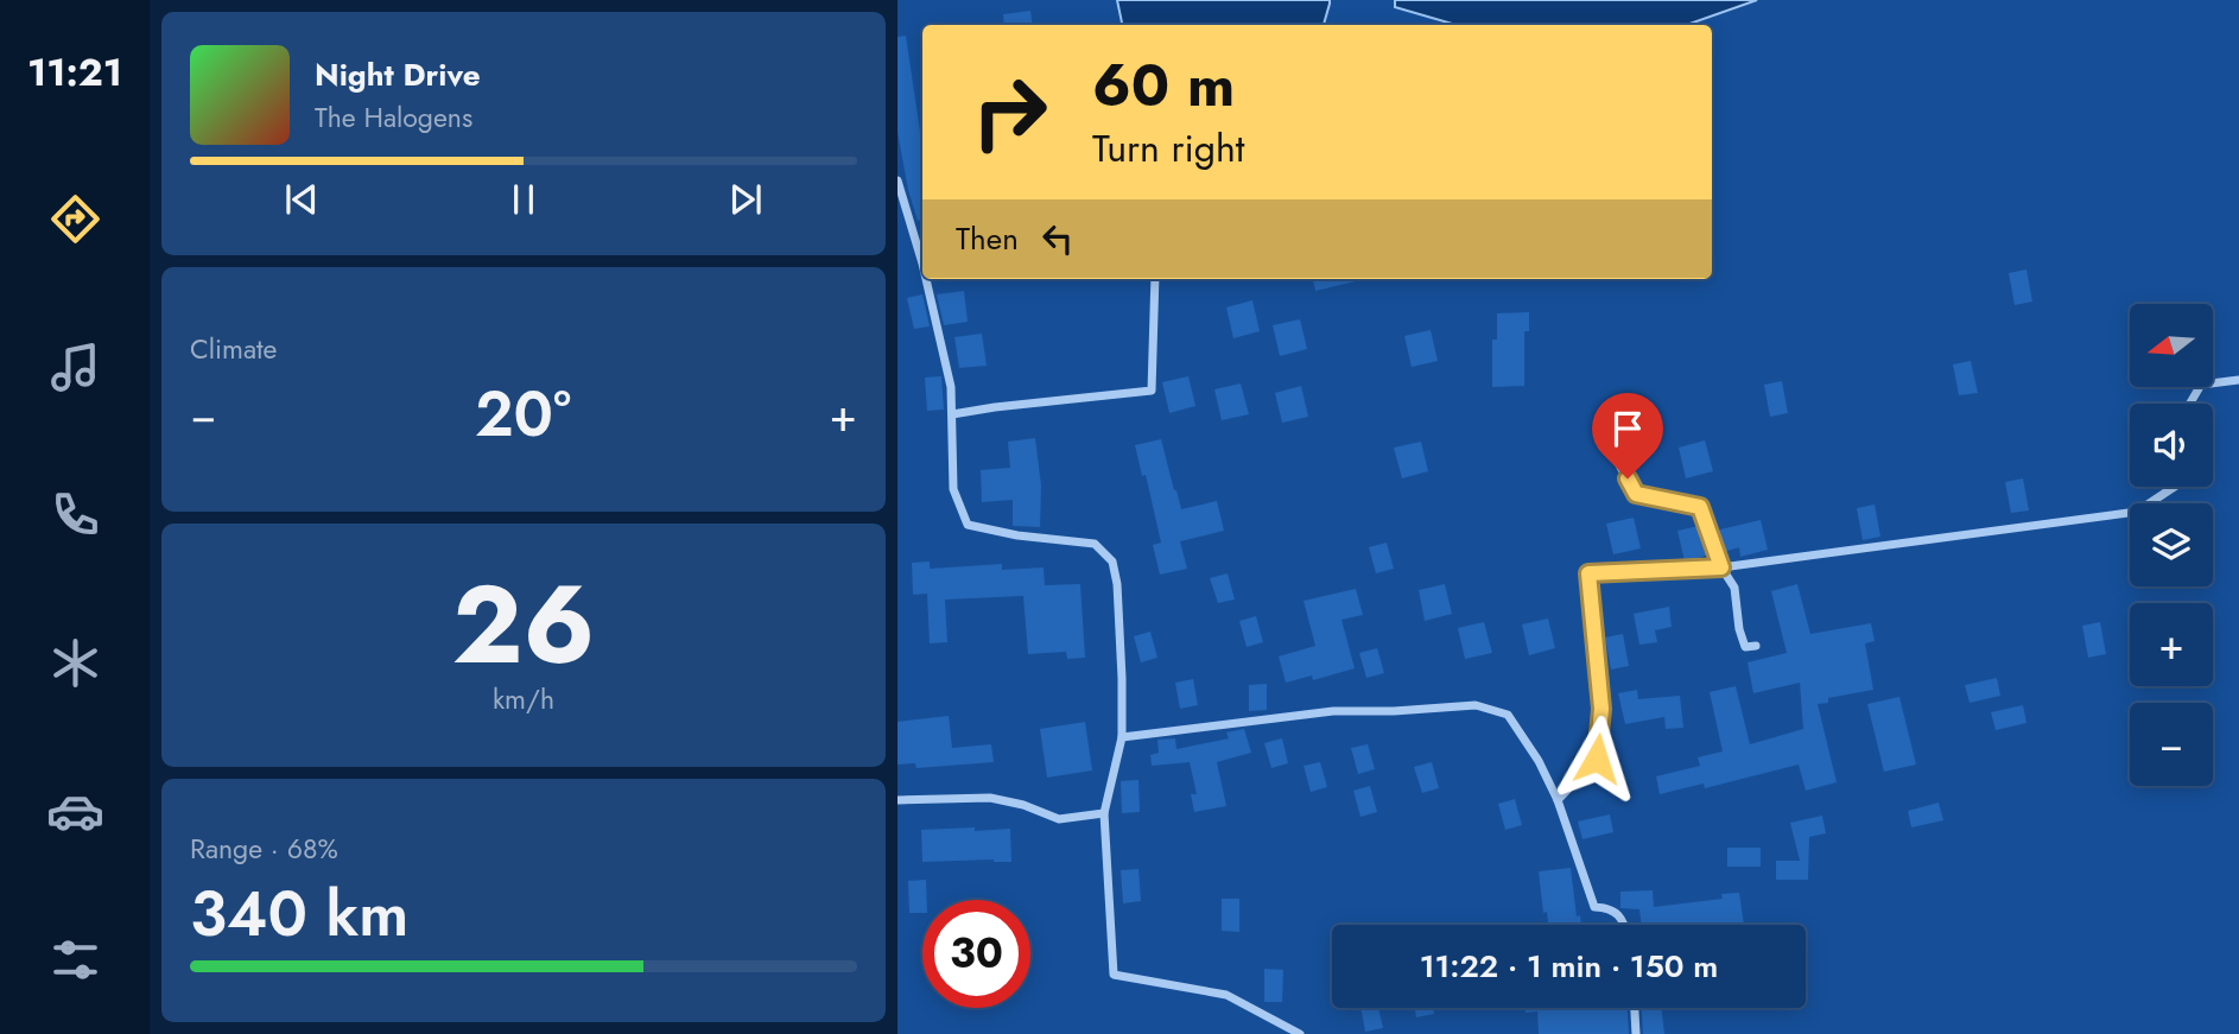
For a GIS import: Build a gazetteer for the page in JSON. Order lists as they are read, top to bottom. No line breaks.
{"north":"left","page":{"tabs":"11:21","turn":["60 m","Turn right"],"song":["Night Drive","The Halogens"],"then":"Then","tile":["Climate",["26","km/h"],["Range · 68%","340 km"]],"map_buttons":["+","−"],"heat":["−","20°","+"],"limit":"30","trip":"11:22 · 1 min · 150 m"}}
